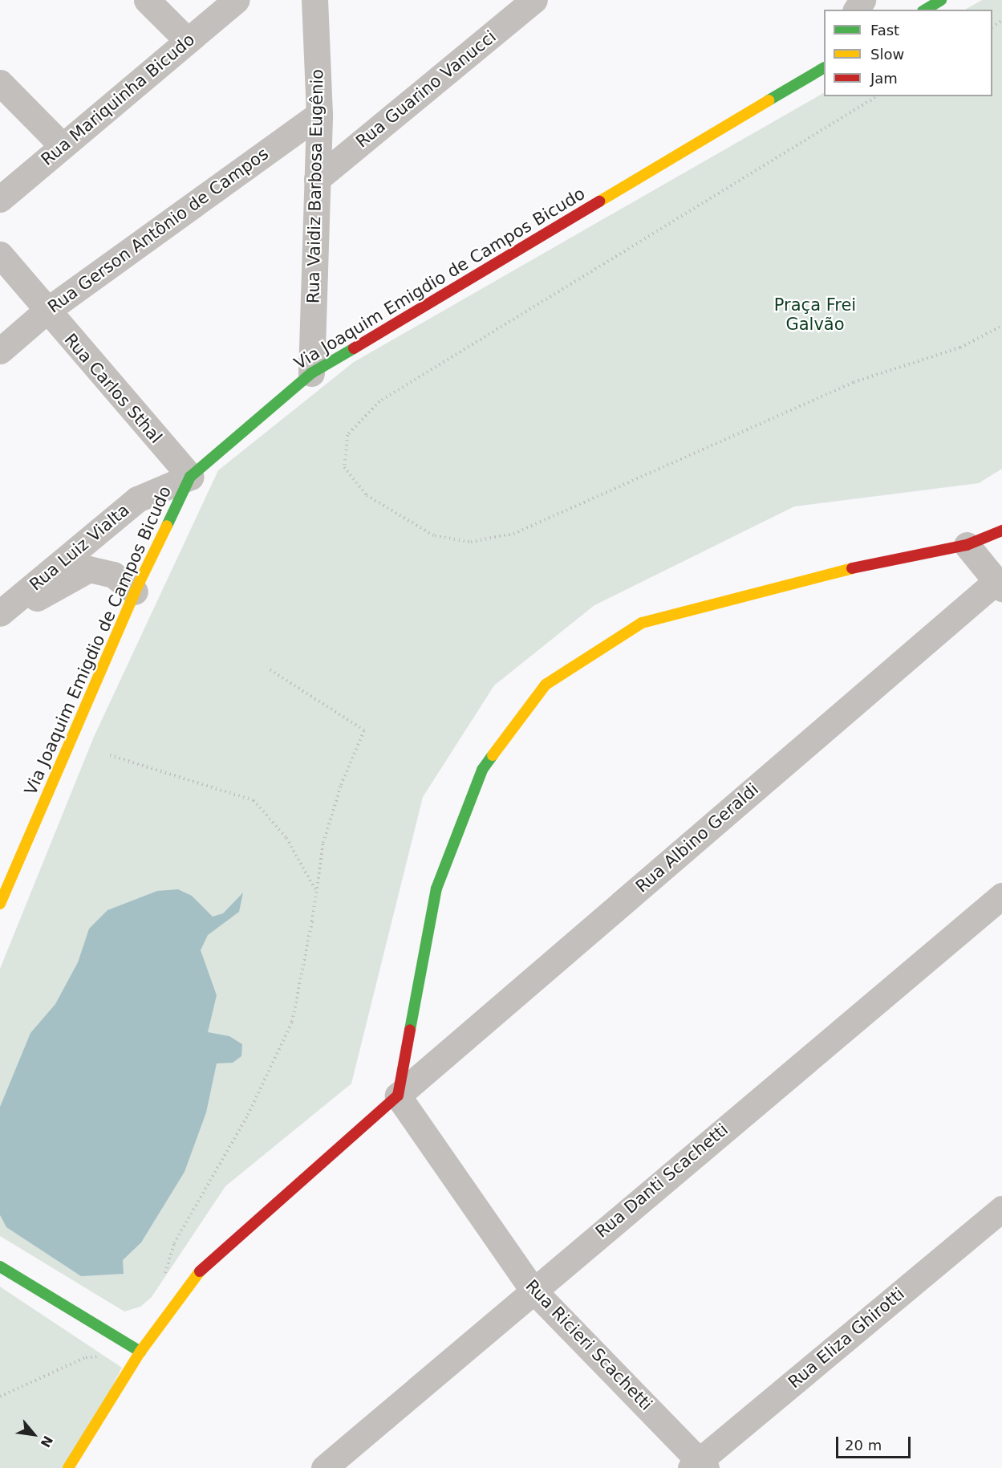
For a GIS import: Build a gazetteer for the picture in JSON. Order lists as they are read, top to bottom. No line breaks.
{"streets":{"street":["Rua Guarino Vanucci","Rua Mariquinha Bicudo","Rua Vaidiz Barbosa Eugênio","Rua Gerson Antônio de Campos","Via Joaquim Emigdio de Campos Bicudo","Rua Carlos Sthal","Rua Luiz Vialta","Rua Albino Geraldi","Rua Danti Scachetti","Rua Eliza Ghirotti","Rua Ricieri Scachetti"]},"crossings":[["Rua Guarino Vanucci","Rua Vaidiz Barbosa Eugênio"],["Rua Vaidiz Barbosa Eugênio","Rua Gerson Antônio de Campos"],["Rua Vaidiz Barbosa Eugênio","Via Joaquim Emigdio de Campos Bicudo"],["Rua Gerson Antônio de Campos","Rua Carlos Sthal"],["Via Joaquim Emigdio de Campos Bicudo","Rua Carlos Sthal"],["Via Joaquim Emigdio de Campos Bicudo","Rua Luiz Vialta"],["Rua Carlos Sthal","Rua Luiz Vialta"],["Rua Albino Geraldi","Rua Ricieri Scachetti"],["Rua Danti Scachetti","Rua Ricieri Scachetti"],["Rua Eliza Ghirotti","Rua Ricieri Scachetti"]],"parks":["Praça Frei Galvão"],"legend":["Fast","Slow","Jam"],"scale_bar":"20 m","north":"bottom right"}
